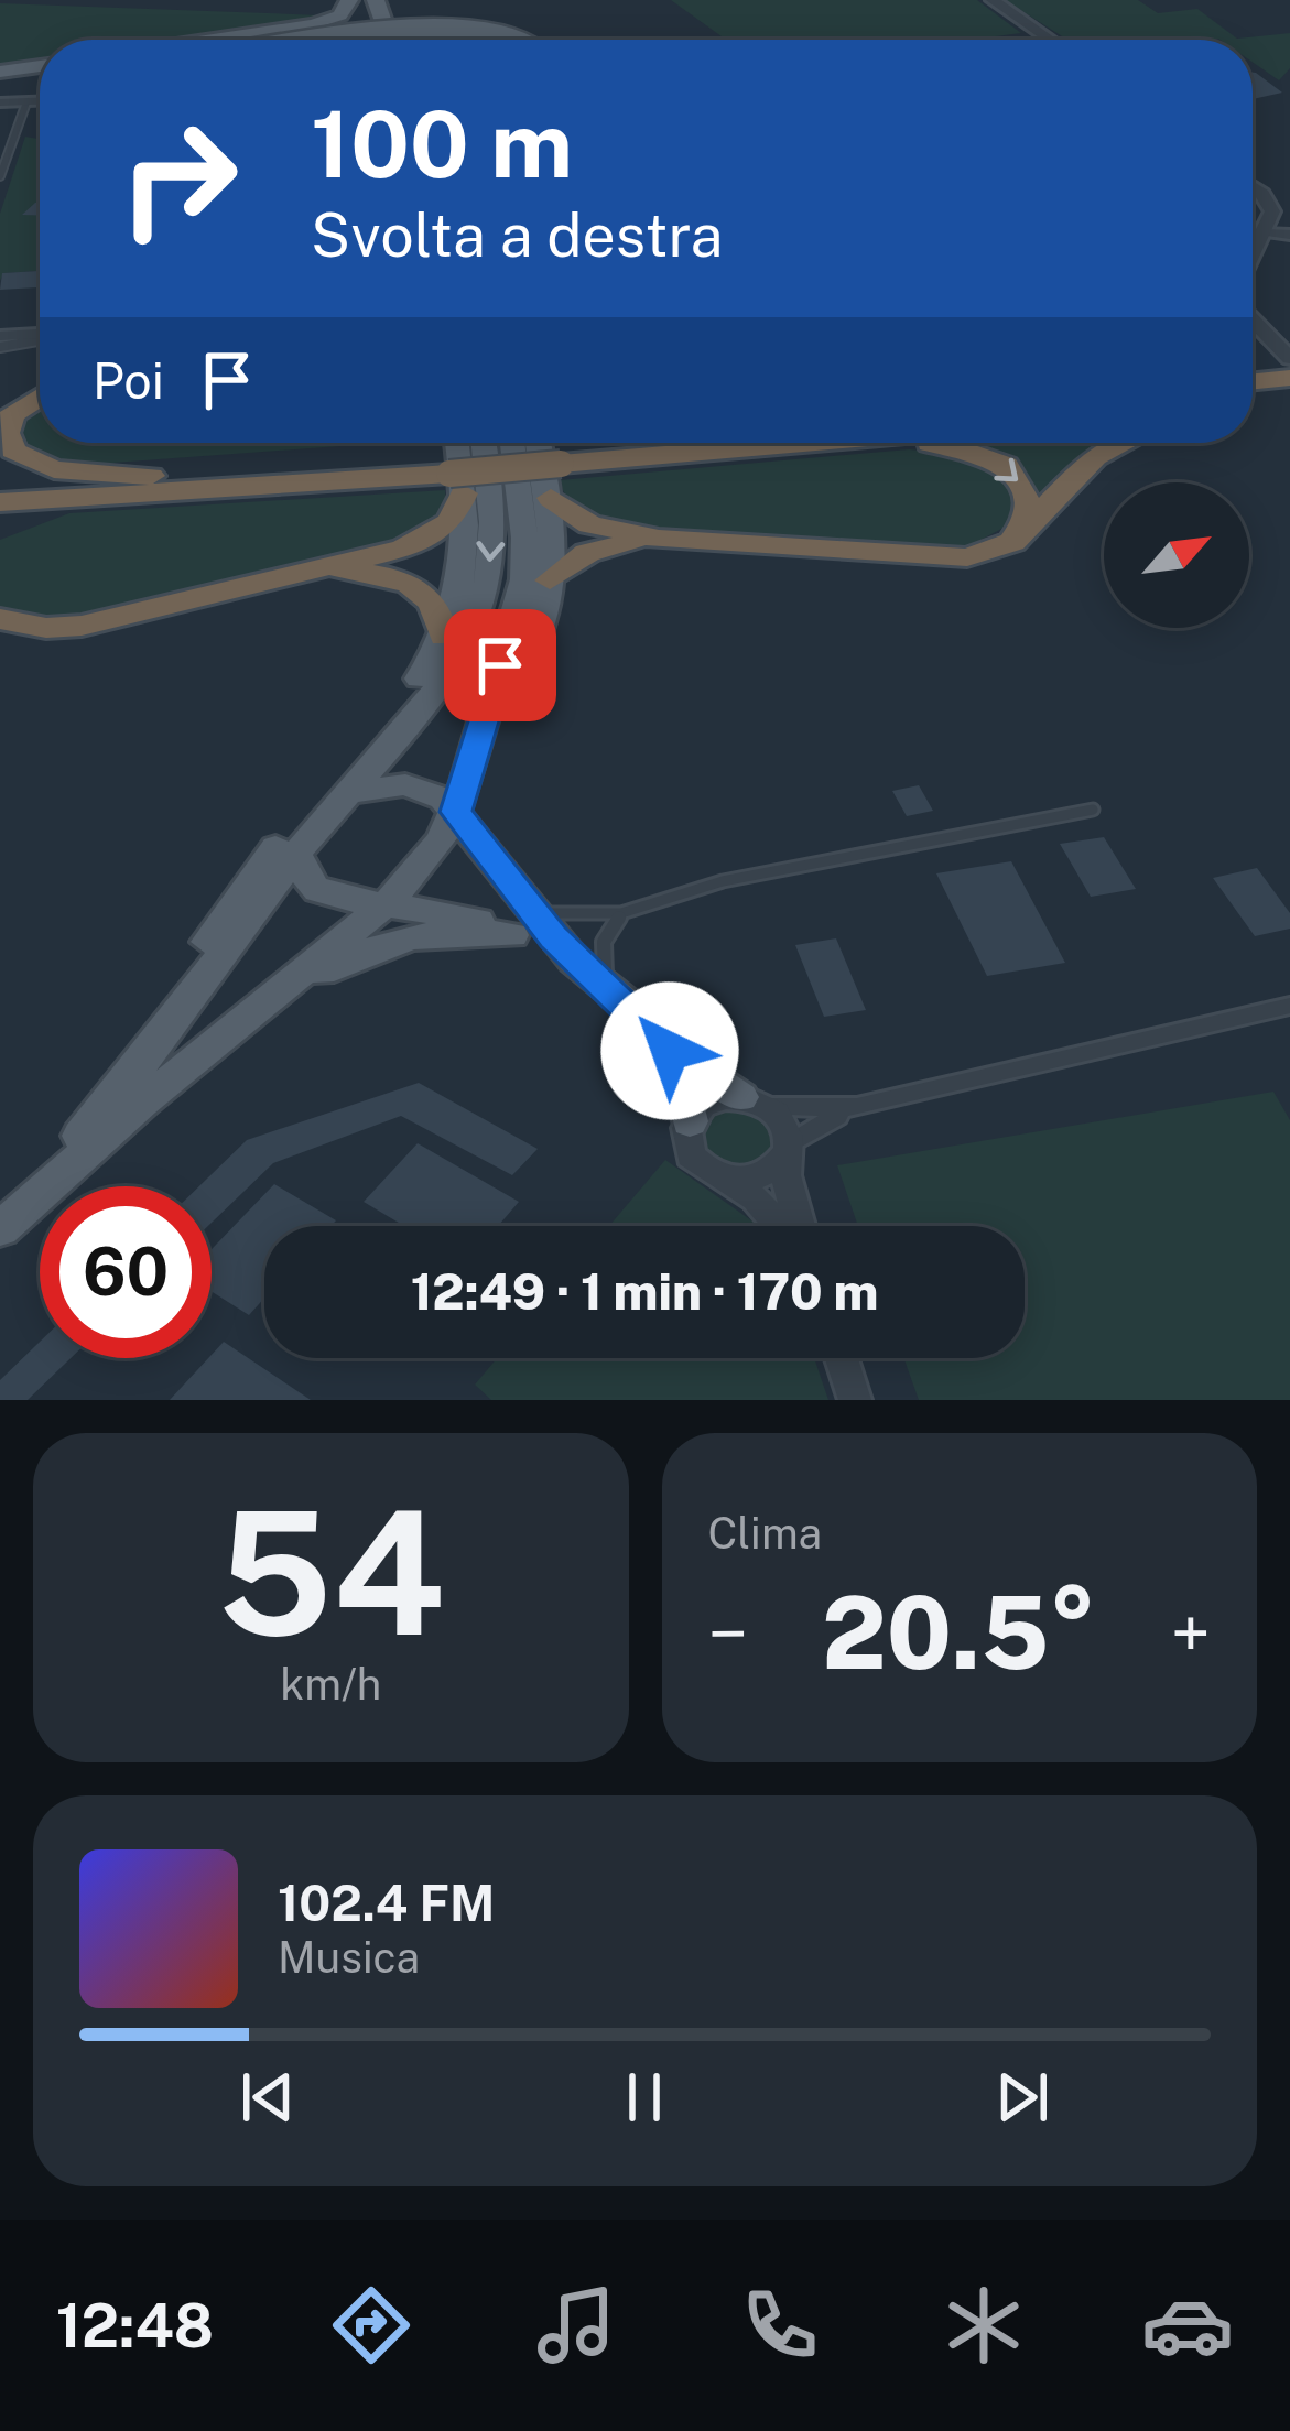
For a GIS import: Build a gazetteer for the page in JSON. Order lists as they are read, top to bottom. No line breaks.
{"north":"top right","page":{"turn":["100 m","Svolta a destra"],"then":"Poi","limit":"60","trip":"12:49 · 1 min · 170 m","tile":[["54","km/h"],"Clima"],"heat":["−","20.5°","+"],"song":["102.4 FM","Musica"],"tabs":"12:48"}}
